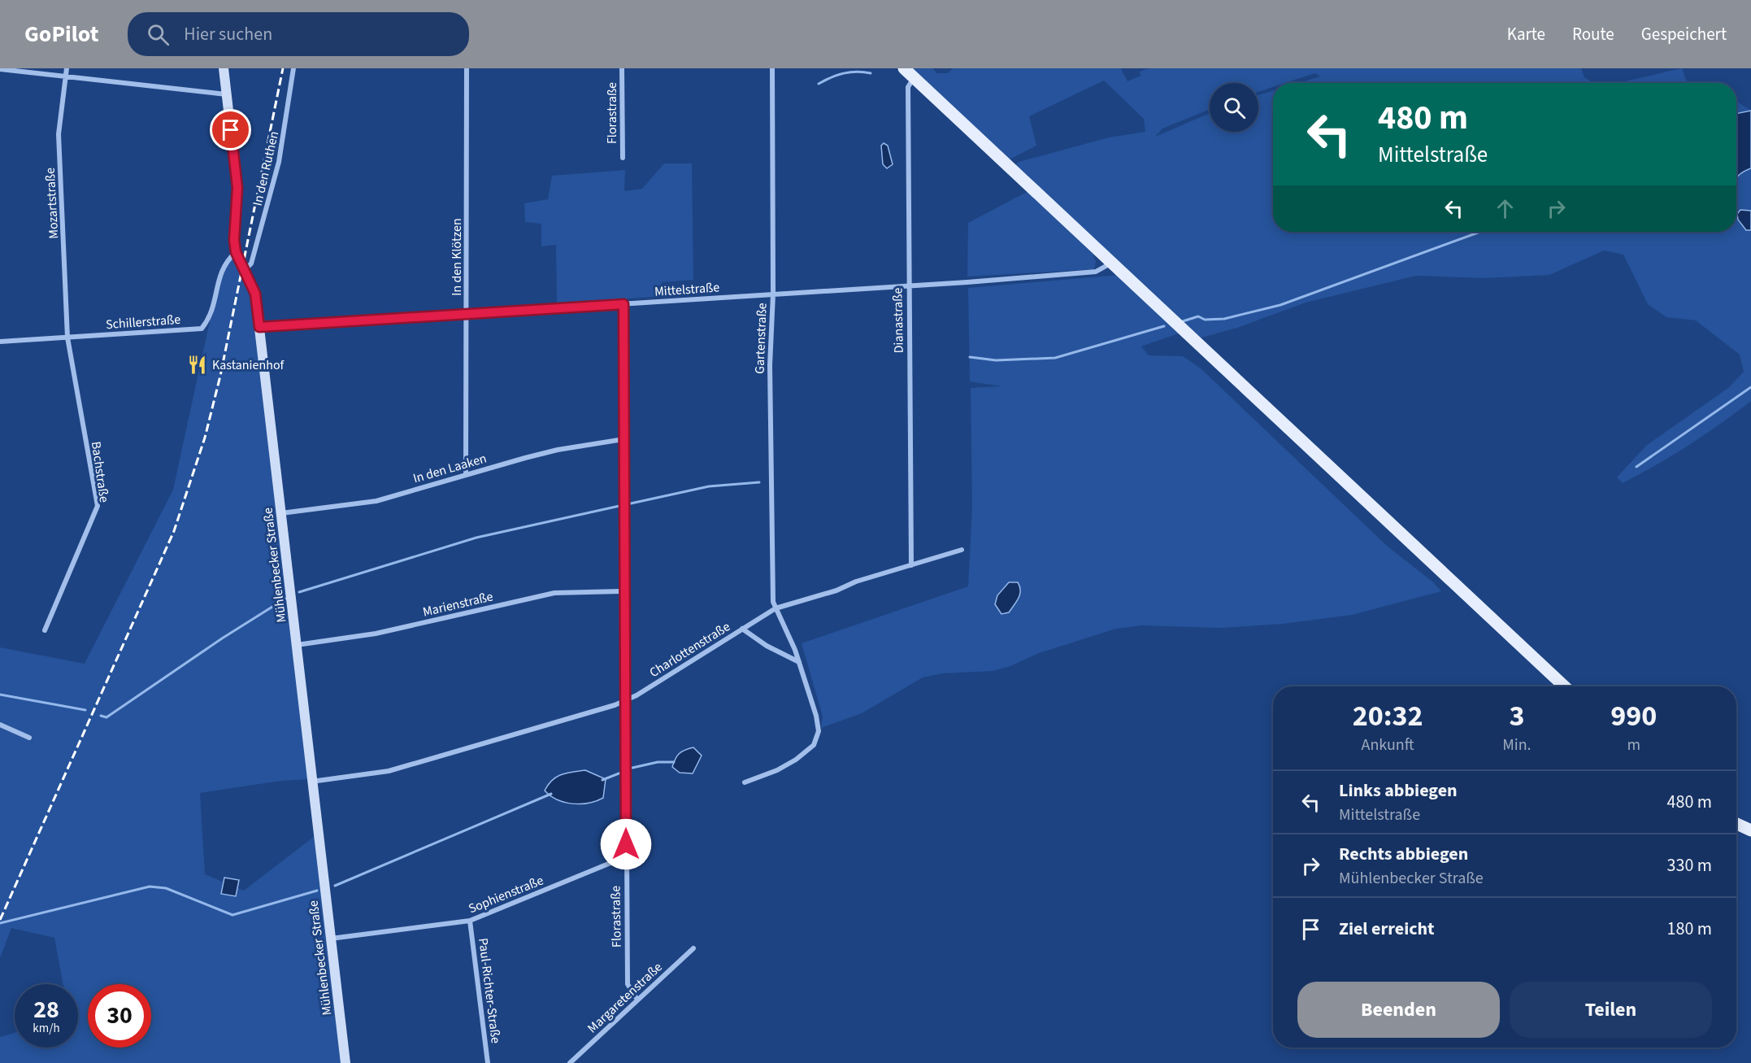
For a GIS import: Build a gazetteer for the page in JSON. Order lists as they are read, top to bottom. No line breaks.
{"streets":{"main road":["Mühlenbecker Straße"],"street":["Florastraße","In den Ruthen","Mozartstraße","In den Klötzen","Mittelstraße","Dianastraße","Schillerstraße","Gartenstraße","In den Laaken","Bachstraße","Marienstraße","Charlottenstraße","Sophienstraße","Paul-Richter-Straße","Margaretenstraße"]},"crossings":[["Florastraße","Mittelstraße"],["Florastraße","In den Laaken"],["Florastraße","Marienstraße"],["Florastraße","Charlottenstraße"],["Florastraße","Sophienstraße"],["Florastraße","Margaretenstraße"],["In den Ruthen","Mühlenbecker Straße"],["Mozartstraße","Schillerstraße"],["Mozartstraße","Bachstraße"],["In den Klötzen","Mittelstraße"],["In den Klötzen","In den Laaken"],["Mittelstraße","Dianastraße"],["Mittelstraße","Gartenstraße"],["Mittelstraße","Mühlenbecker Straße"],["Dianastraße","Charlottenstraße"],["Schillerstraße","Bachstraße"],["Schillerstraße","Mühlenbecker Straße"],["Gartenstraße","Charlottenstraße"],["In den Laaken","Mühlenbecker Straße"],["Mühlenbecker Straße","Marienstraße"],["Mühlenbecker Straße","Charlottenstraße"],["Mühlenbecker Straße","Sophienstraße"],["Sophienstraße","Paul-Richter-Straße"]],"places":{"restaurant":["Kastanienhof"]},"page":{"header":"GoPilot","search":"Hier suchen","nav":["Karte","Route","Gespeichert"],"turn":["480 m","Mittelstraße"],"eta":["20:32","Ankunft","3","Min.","990","m"],"list":[{"name":"Links abbiegen","note":"Mittelstraße","value":"480 m"},{"name":"Rechts abbiegen","note":"Mühlenbecker Straße","value":"330 m"},{"name":"Ziel erreicht","value":"180 m"}],"buttons":["Beenden","Teilen"],"speed":"28 km/h","limit":"30"}}
